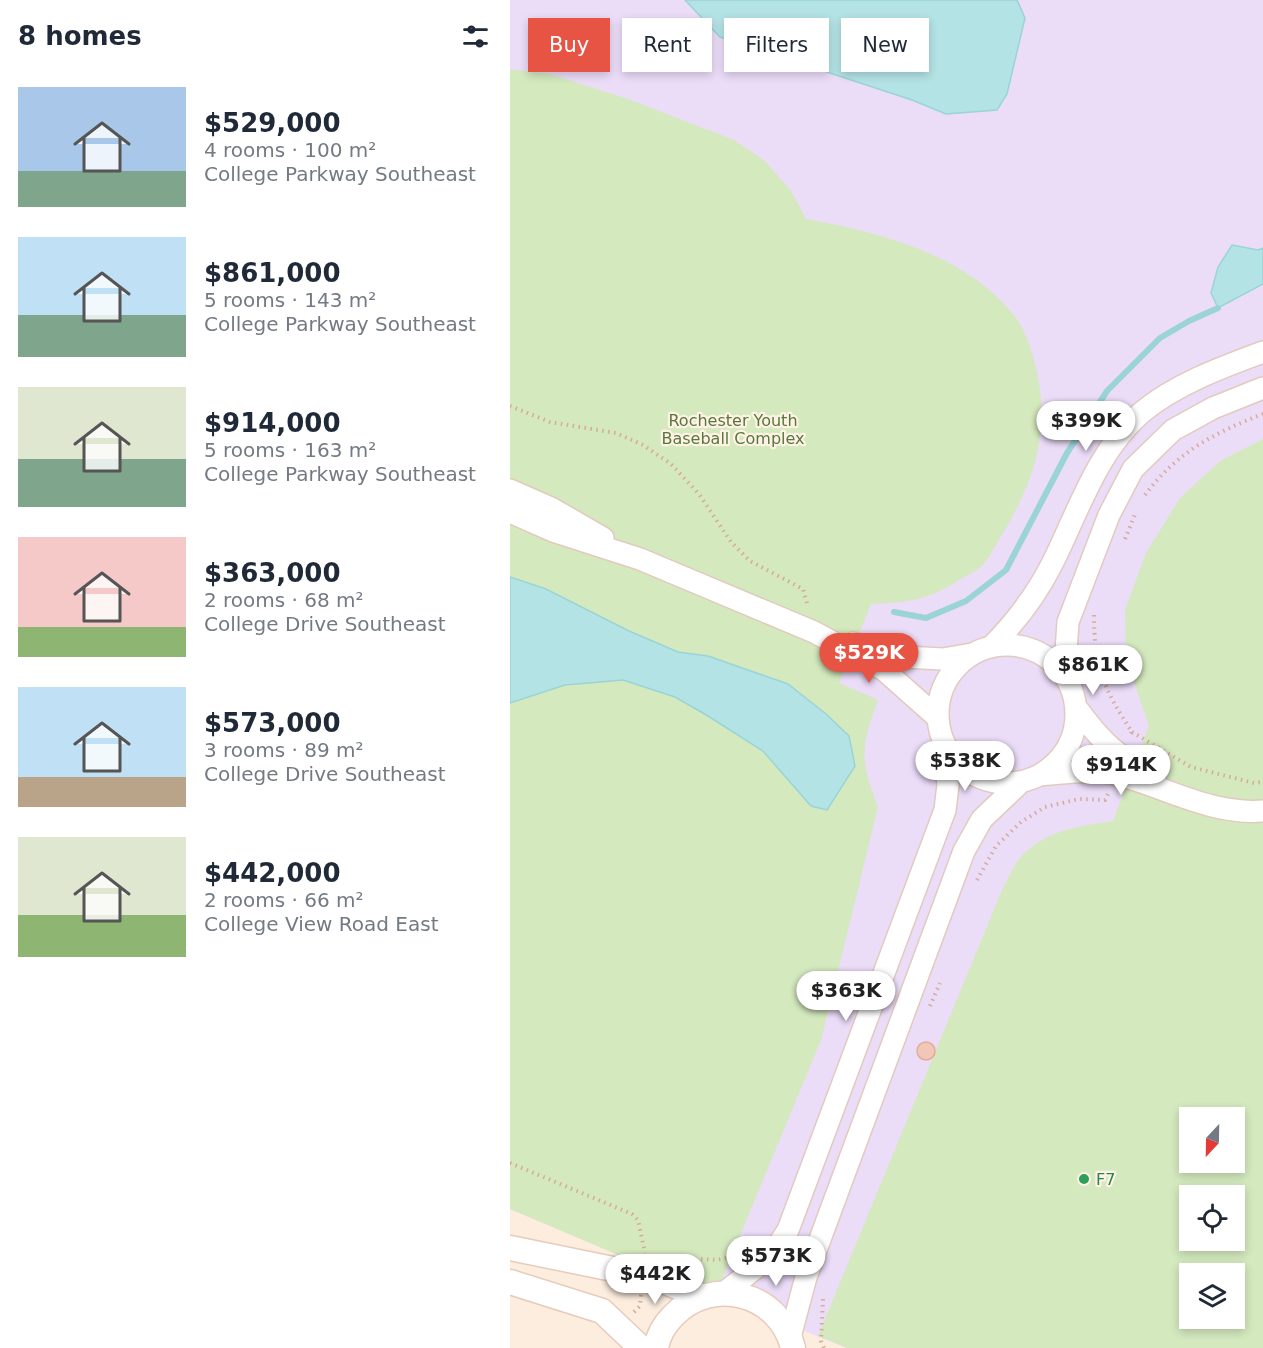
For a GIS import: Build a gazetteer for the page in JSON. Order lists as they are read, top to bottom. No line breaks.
{"parks":["Rochester Youth Baseball Complex"],"places":["F7"],"north":"bottom","page":{"heading":"8 homes","chip":["Buy","Rent","Filters","New"],"list":[{"name":"$529,000","note":"4 rooms · 100 m² · College Parkway Southeast"},{"name":"$861,000","note":"5 rooms · 143 m² · College Parkway Southeast"},{"name":"$914,000","note":"5 rooms · 163 m² · College Parkway Southeast"},{"name":"$363,000","note":"2 rooms · 68 m² · College Drive Southeast"},{"name":"$573,000","note":"3 rooms · 89 m² · College Drive Southeast"},{"name":"$442,000","note":"2 rooms · 66 m² · College View Road East"}],"price":["$399K","$529K","$861K","$538K","$914K","$363K","$573K","$442K"]}}
